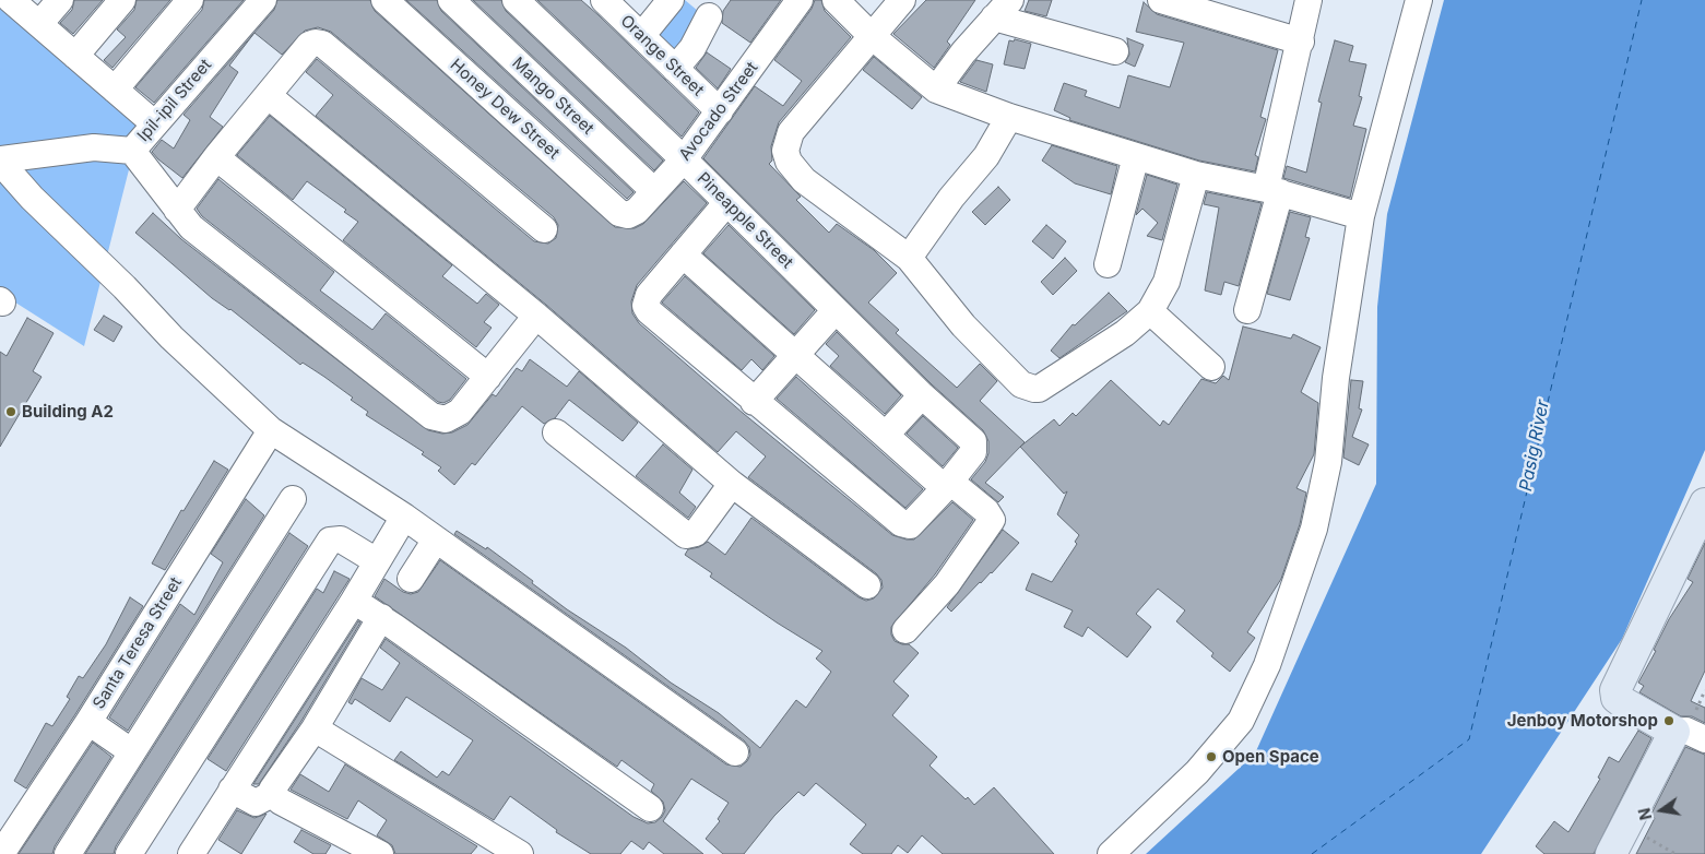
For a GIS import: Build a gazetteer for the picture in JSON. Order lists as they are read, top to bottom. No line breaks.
{"streets":{"street":["Orange Street","Mango Street","Ipil-ipil Street","Honey Dew Street","Avocado Street","Pineapple Street","Santa Teresa Street"]},"crossings":[["Orange Street","Avocado Street"],["Mango Street","Avocado Street"],["Honey Dew Street","Avocado Street"],["Avocado Street","Pineapple Street"]],"water":["Pasig River"],"places":["Building A2","Jenboy Motorshop","Open Space"],"north":"left"}
